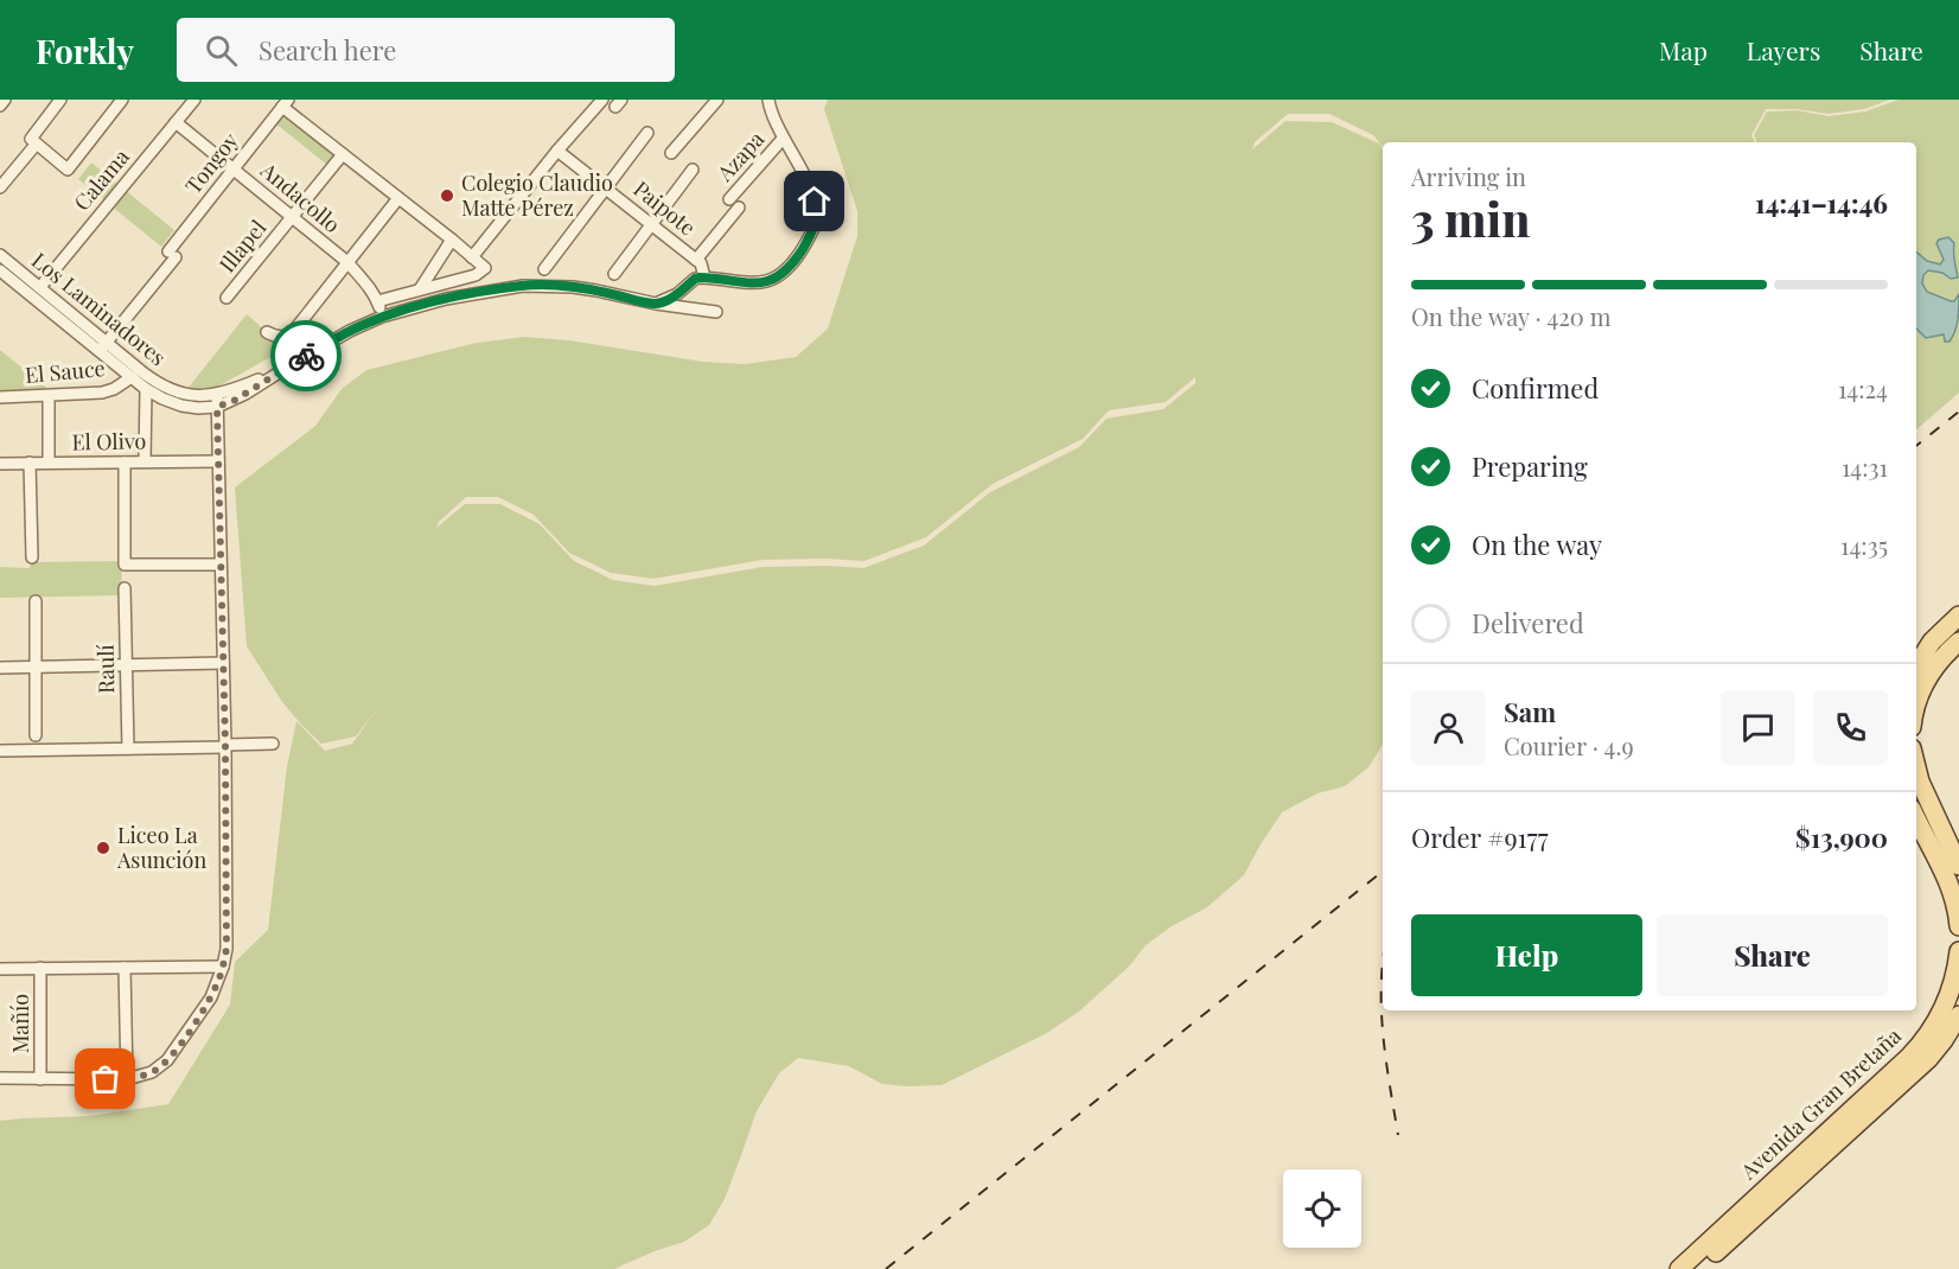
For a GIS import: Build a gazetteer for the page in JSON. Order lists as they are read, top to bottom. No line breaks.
{"streets":{"main road":["Avenida Gran Bretaña"],"street":["Azapa","Tongoy","Calama","Andacollo","Paipote","Illapel","Los Laminadores","El Sauce","El Olivo","Raulí","Mañío"]},"crossings":[["Azapa","Paipote"],["Tongoy","Andacollo"],["Tongoy","Los Laminadores"],["Calama","Andacollo"],["Calama","Los Laminadores"],["Andacollo","Illapel"],["Los Laminadores","El Sauce"]],"places":["Colegio Claudio Matte Pérez","Liceo La Asunción"],"page":{"header":"Forkly","search":"Search here","nav":["Map","Layers","Share"],"heading":["3 min","Arriving in","14:41–14:46"],"panel":["Sam","Courier · 4.9","Order #9177","$13,900"],"bar":"On the way · 420 m","list":[["Confirmed","14:24"],["Preparing","14:31"],["On the way","14:35"],"Delivered"],"buttons":["Help","Share"]}}
